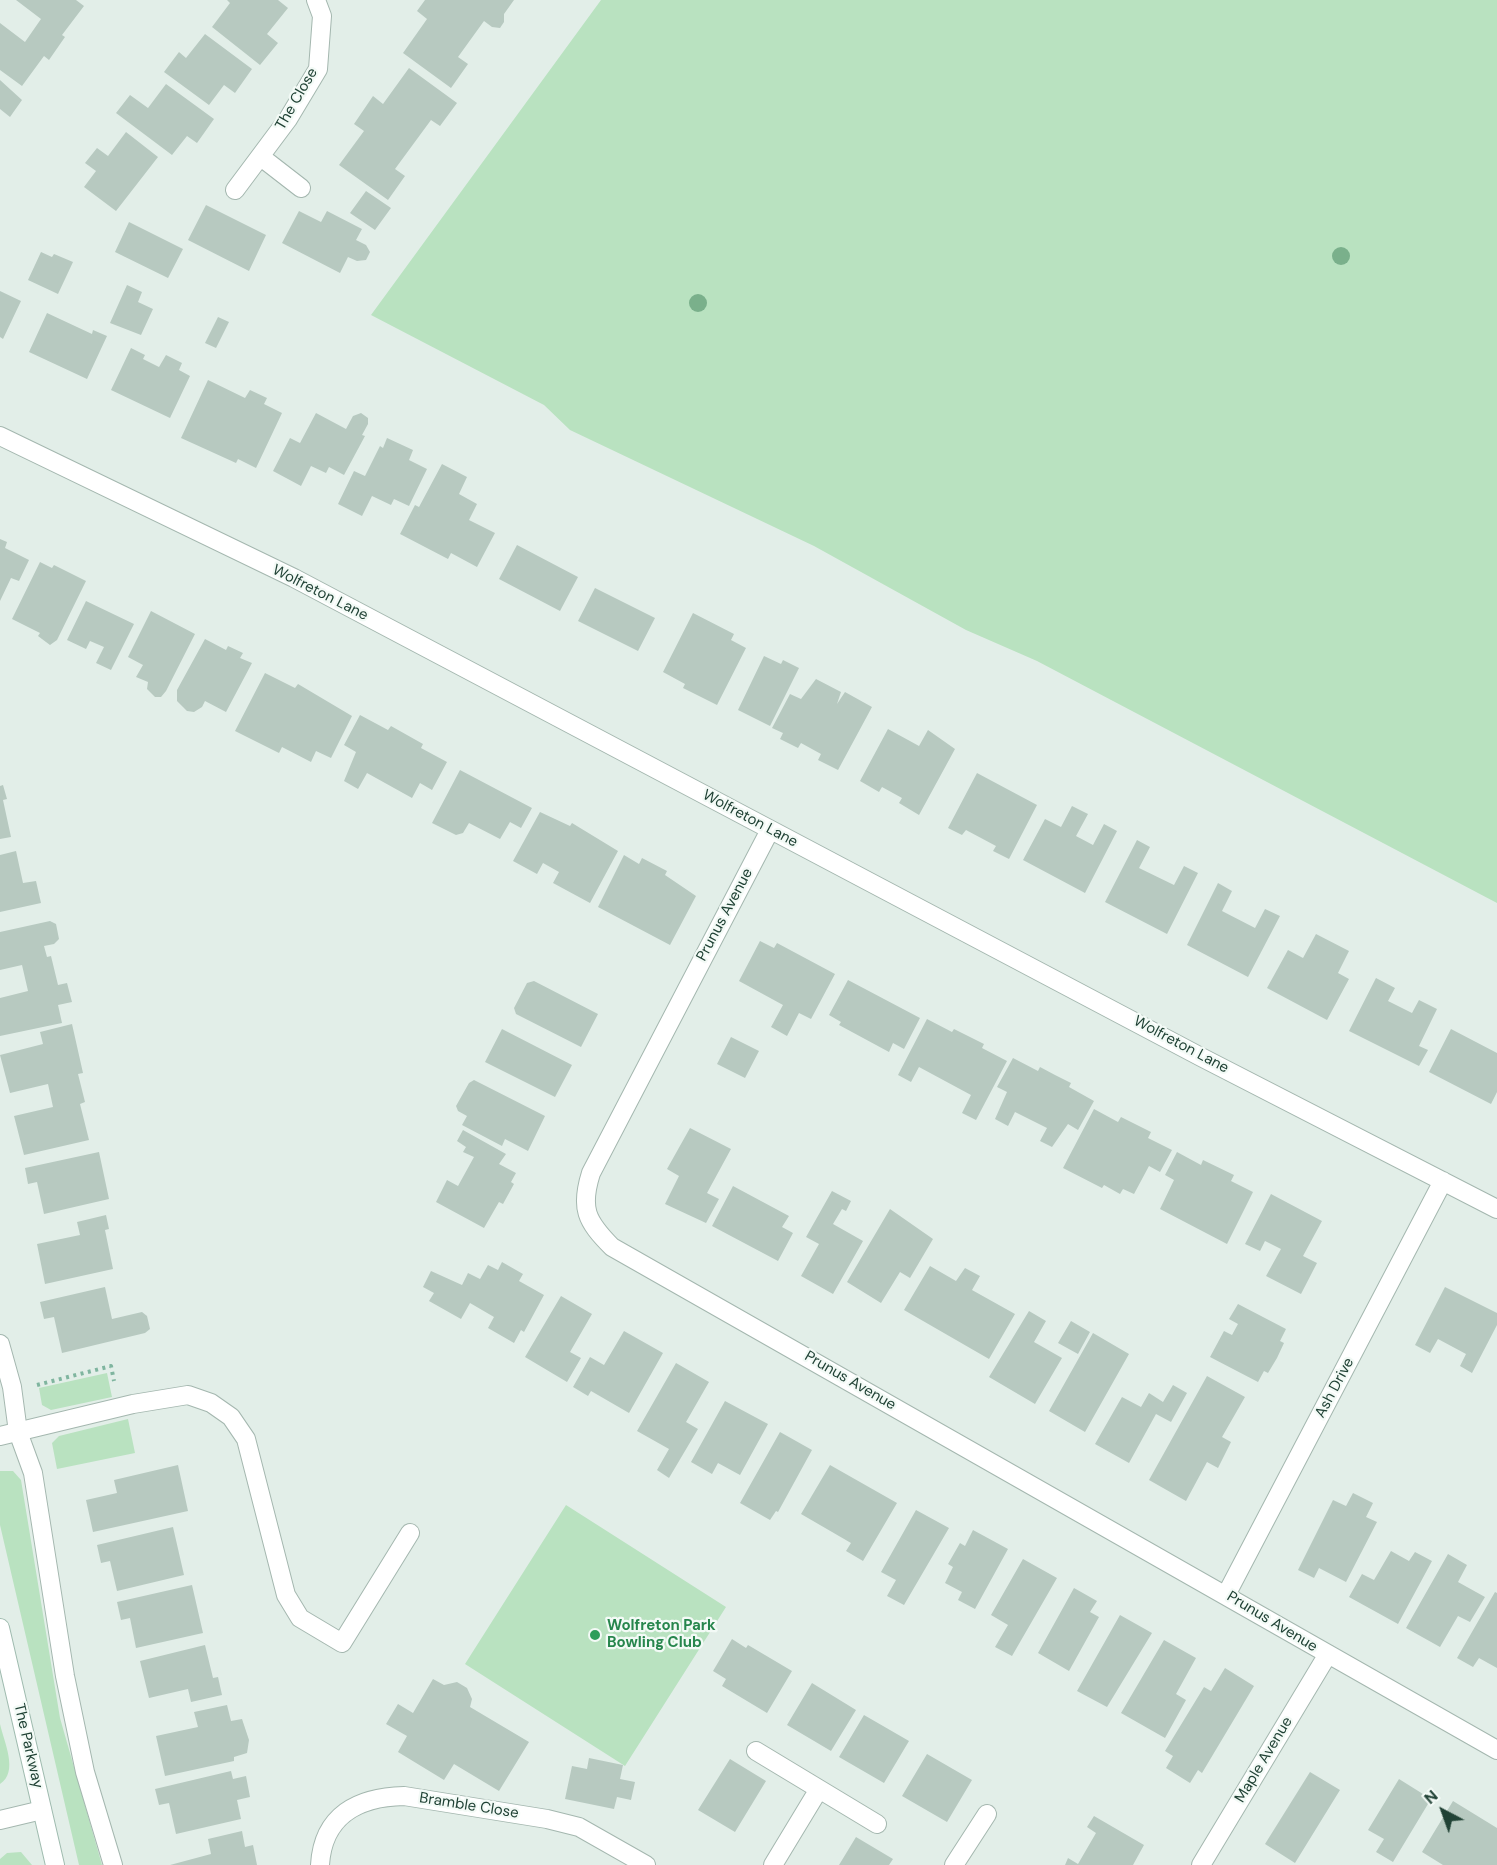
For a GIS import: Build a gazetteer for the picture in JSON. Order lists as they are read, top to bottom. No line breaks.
{"streets":{"street":["The Close","Wolfreton Lane","Prunus Avenue","Ash Drive","The Parkway","Maple Avenue","Bramble Close"]},"crossings":[["Wolfreton Lane","Prunus Avenue"],["Wolfreton Lane","Ash Drive"],["Prunus Avenue","Ash Drive"],["Prunus Avenue","Maple Avenue"]],"places":["Wolfreton Park Bowling Club"],"north":"top left"}
